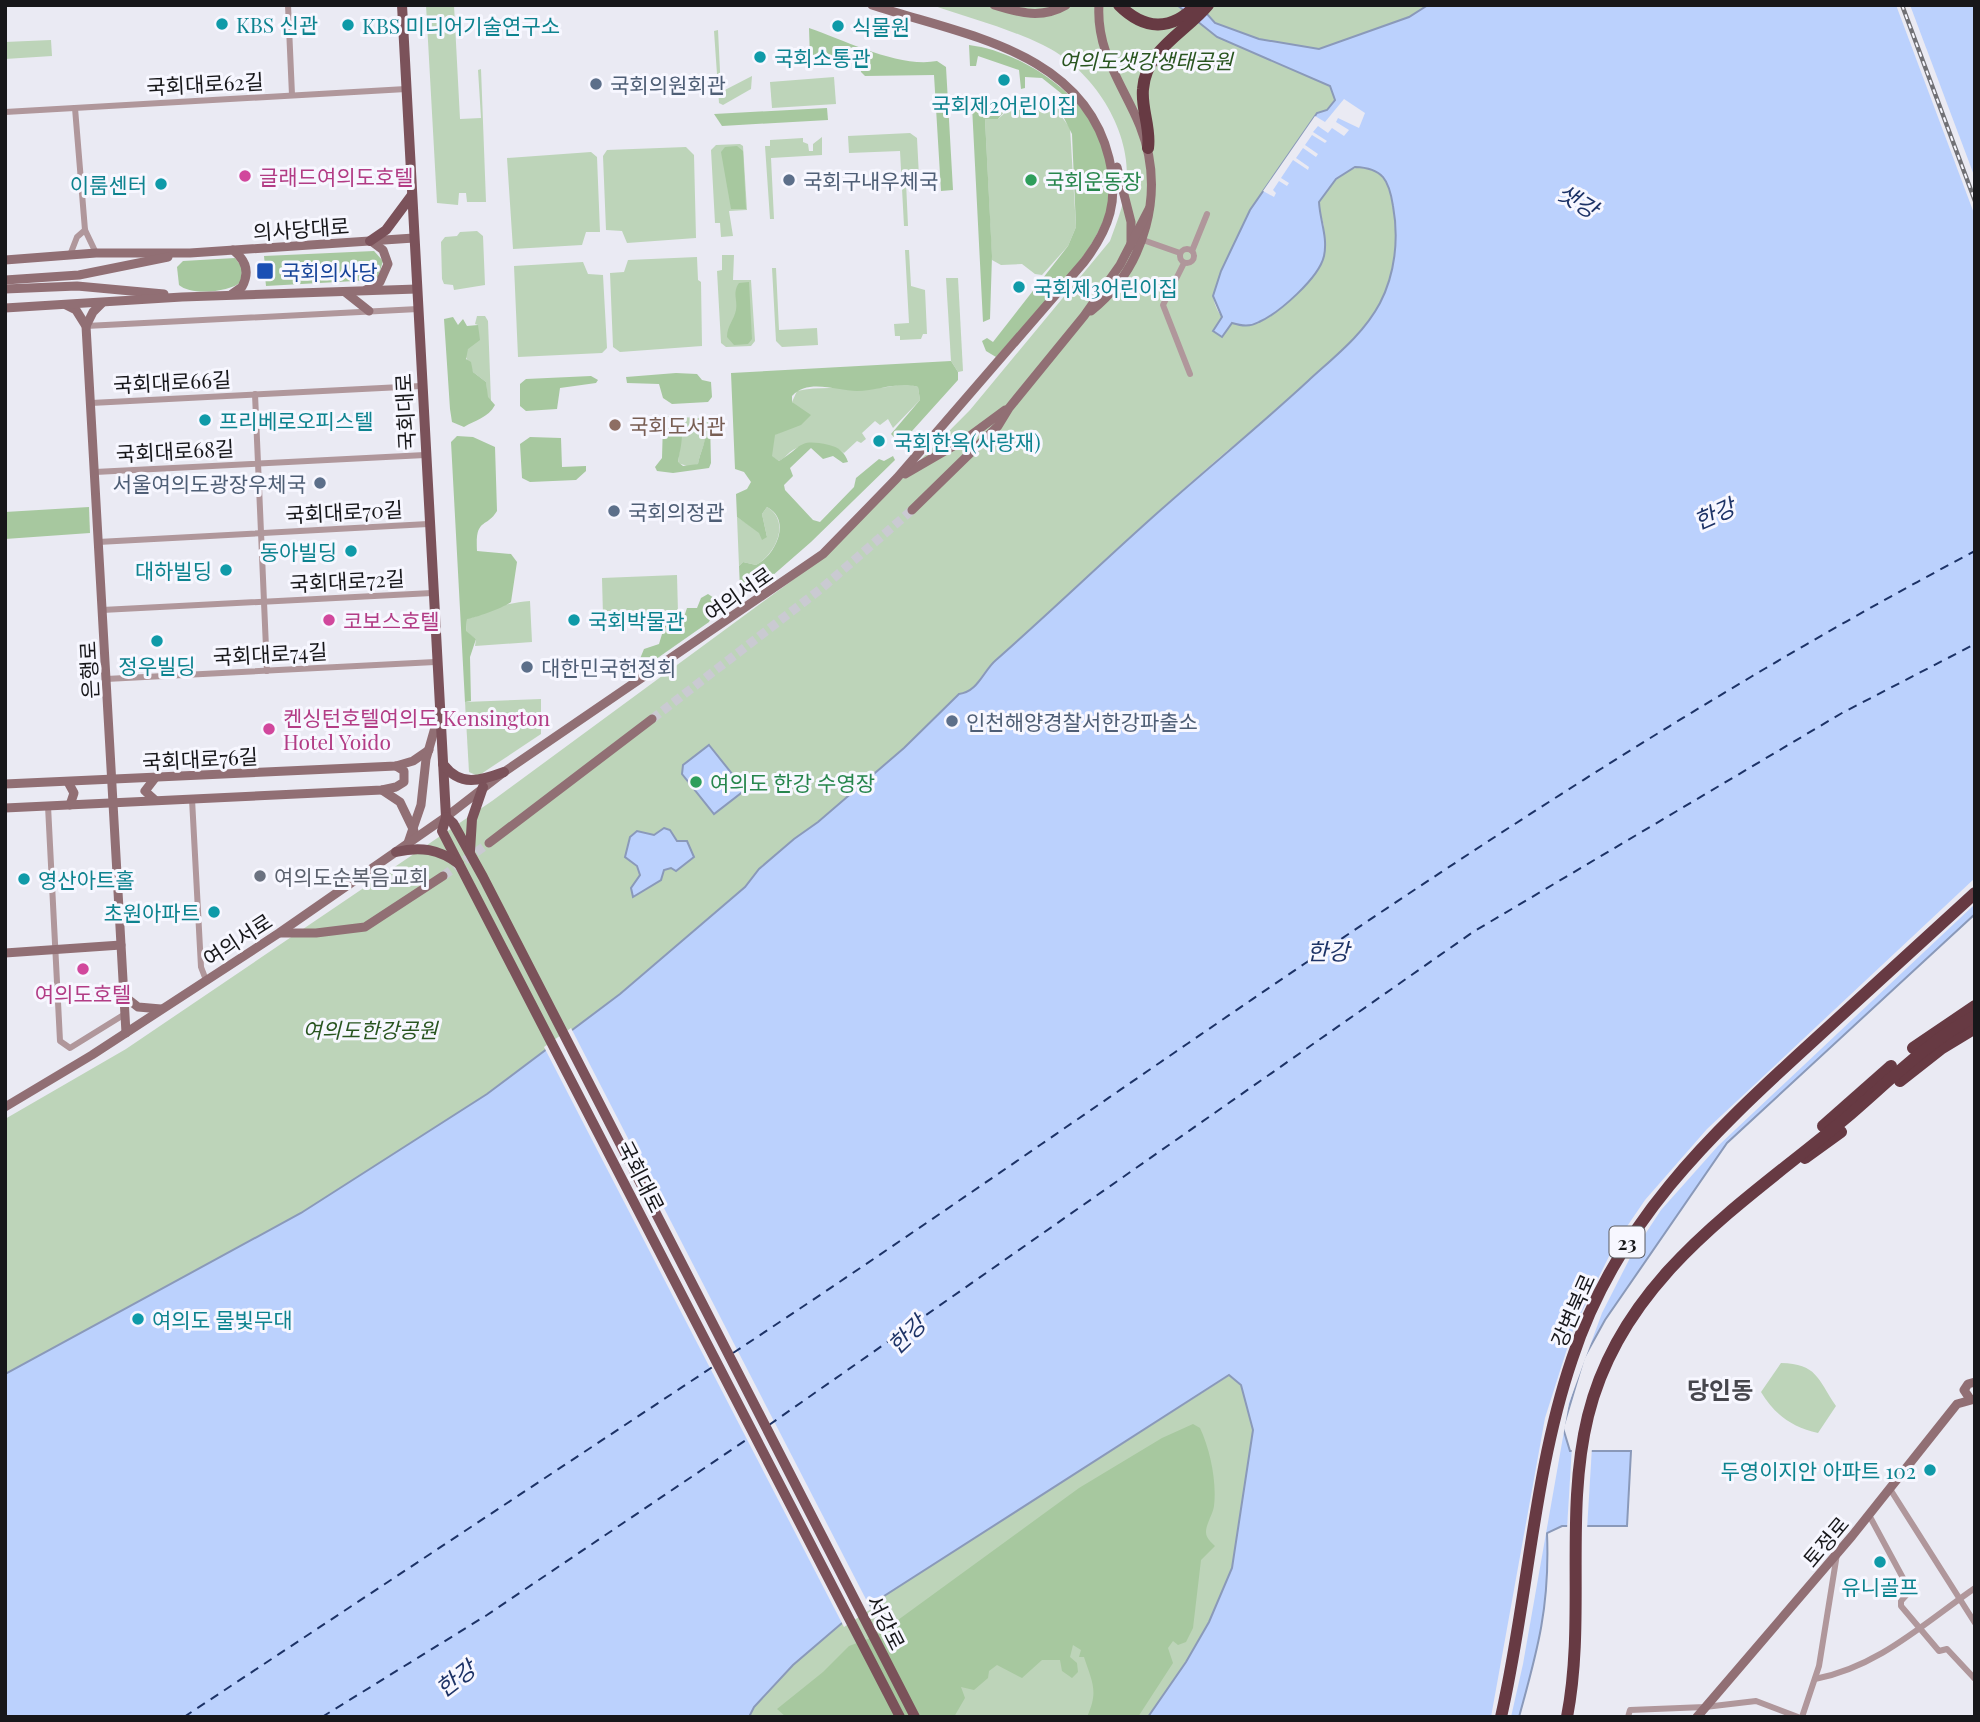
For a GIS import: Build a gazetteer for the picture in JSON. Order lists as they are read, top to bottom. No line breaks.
{"streets":{"highway":["23","강변북로"],"main road":["의사당대로","국회대로","여의서로","은행로","국회대로76길","토정로","서강로"],"street":["국회대로62길","국회대로66길","국회대로68길","국회대로70길","국회대로72길","국회대로74길"]},"crossings":[["국회대로62길","국회대로"],["의사당대로","국회대로"],["국회대로66길","국회대로"],["국회대로66길","국회대로68길"],["국회대로66길","은행로"],["국회대로","국회대로68길"],["국회대로","국회대로70길"],["국회대로","국회대로72길"],["국회대로","여의서로"],["국회대로","국회대로74길"],["국회대로","서강로"],["국회대로68길","국회대로70길"],["국회대로68길","은행로"],["국회대로70길","국회대로72길"],["국회대로70길","은행로"],["국회대로72길","국회대로74길"],["국회대로72길","은행로"],["여의서로","은행로"],["국회대로74길","은행로"],["은행로","국회대로76길"]],"districts":["당인동"],"water":["샛강","한강"],"parks":["여의도샛강생태공원","여의도한강공원"],"places":{"other":["KBS 신관","KBS 미디어기술연구소","식물원","국회소통관","국회제2어린이집","국회의원회관","글래드여의도호텔","국회구내우체국","국회운동장","이룸센터","국회제3어린이집","프리베로오피스텔","국회도서관","국회한옥(사랑재)","서울여의도광장우체국","국회의정관","동아빌딩","대하빌딩","코보스호텔","국회박물관","정우빌딩","대한민국헌정회","인천해양경찰서한강파출소","켄싱턴호텔여의도 Kensington Hotel Yoido","여의도 한강 수영장","여의도순복음교회","영산아트홀","초원아파트","여의도호텔","여의도 물빛무대","두영이지안 아파트 102","유니골프"],"transit":["국회의사당"]}}
